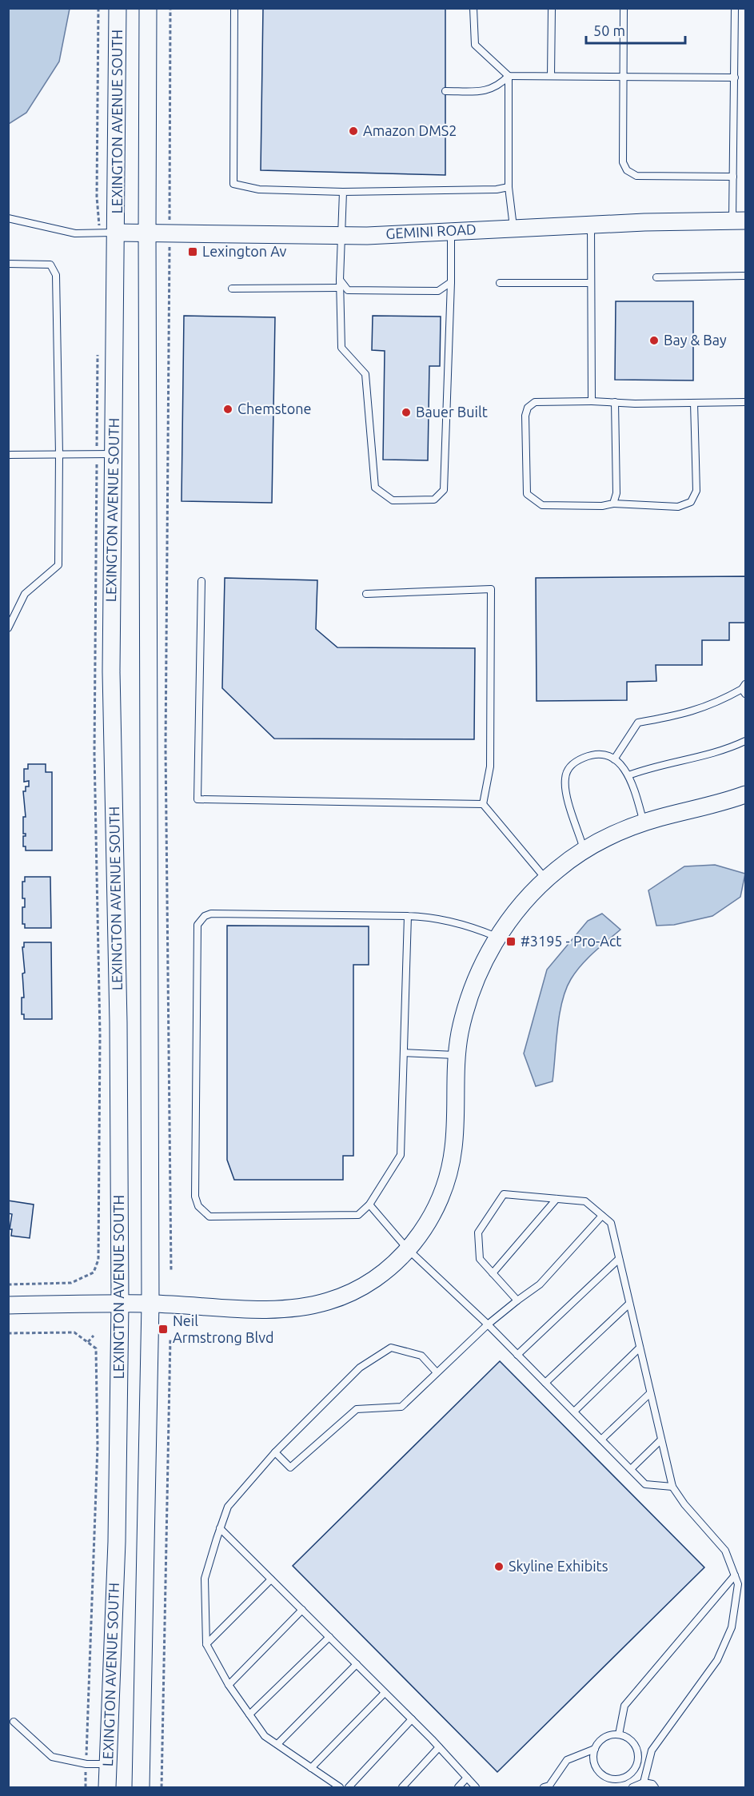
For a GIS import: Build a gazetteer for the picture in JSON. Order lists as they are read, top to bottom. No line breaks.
{"streets":{"street":["LEXINGTON AVENUE SOUTH","GEMINI ROAD"]},"crossings":[["LEXINGTON AVENUE SOUTH","GEMINI ROAD"]],"places":{"other":["Amazon DMS2","Bay & Bay","Chemstone","Bauer Built","Skyline Exhibits"],"transit":["Lexington Av","#3195 - Pro-Act","Neil Armstrong Blvd"]},"scale_bar":"50 m"}
